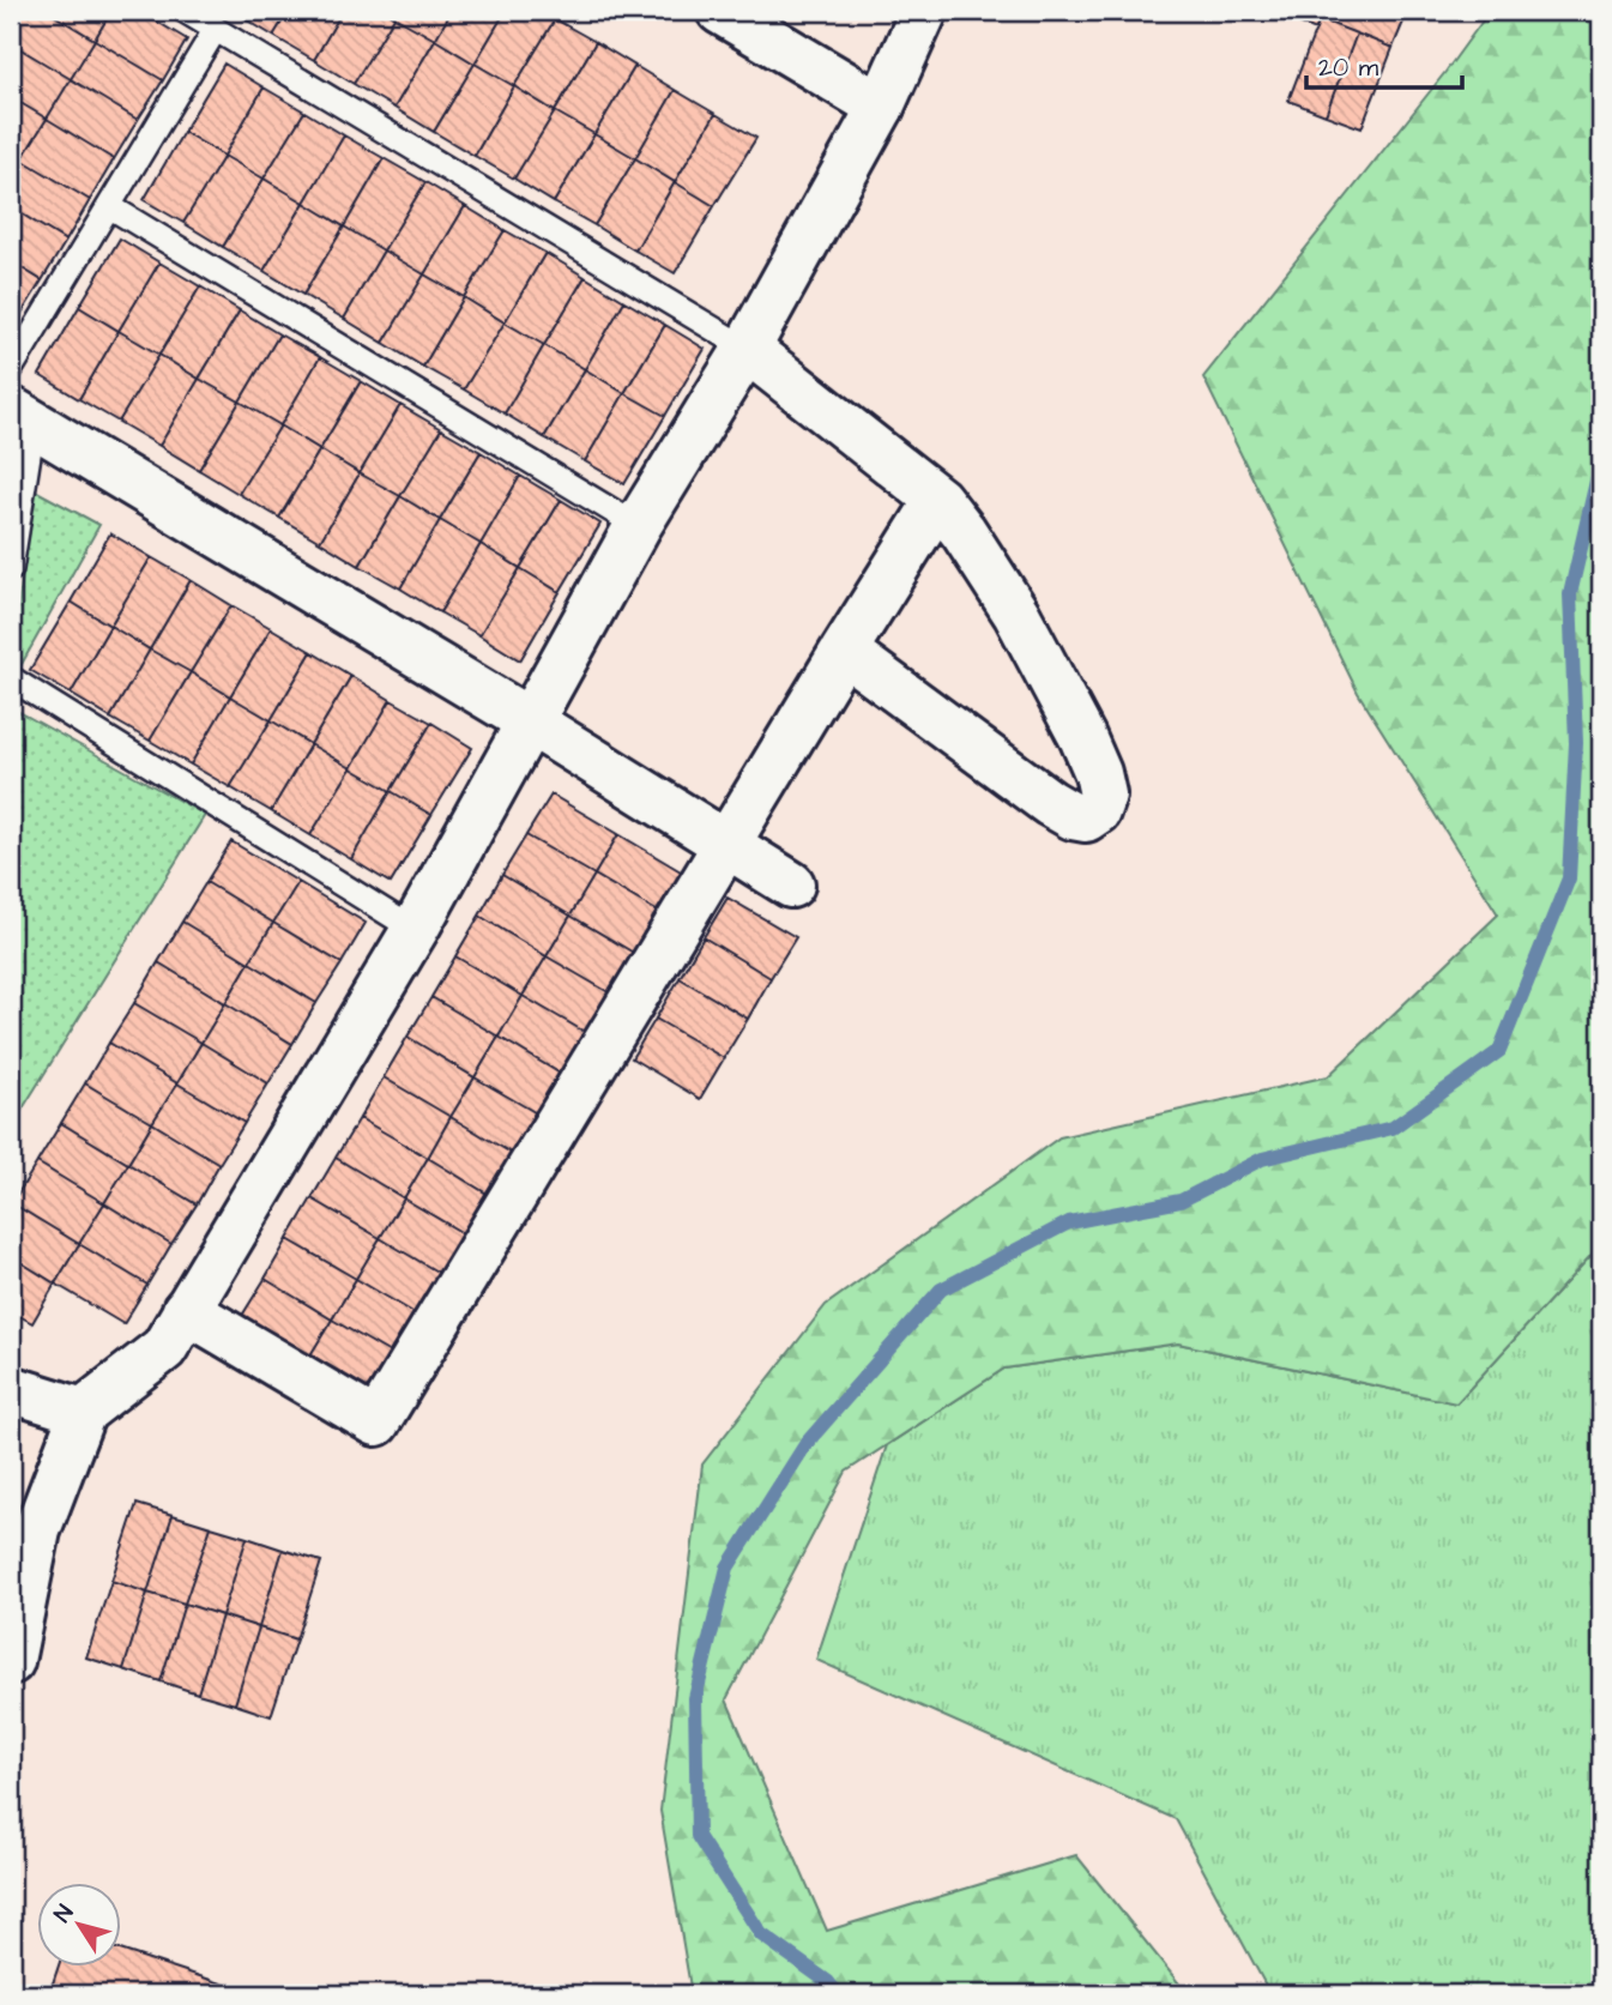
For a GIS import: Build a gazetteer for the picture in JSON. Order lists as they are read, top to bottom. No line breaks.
{"scale_bar":"20 m","north":"top left"}
